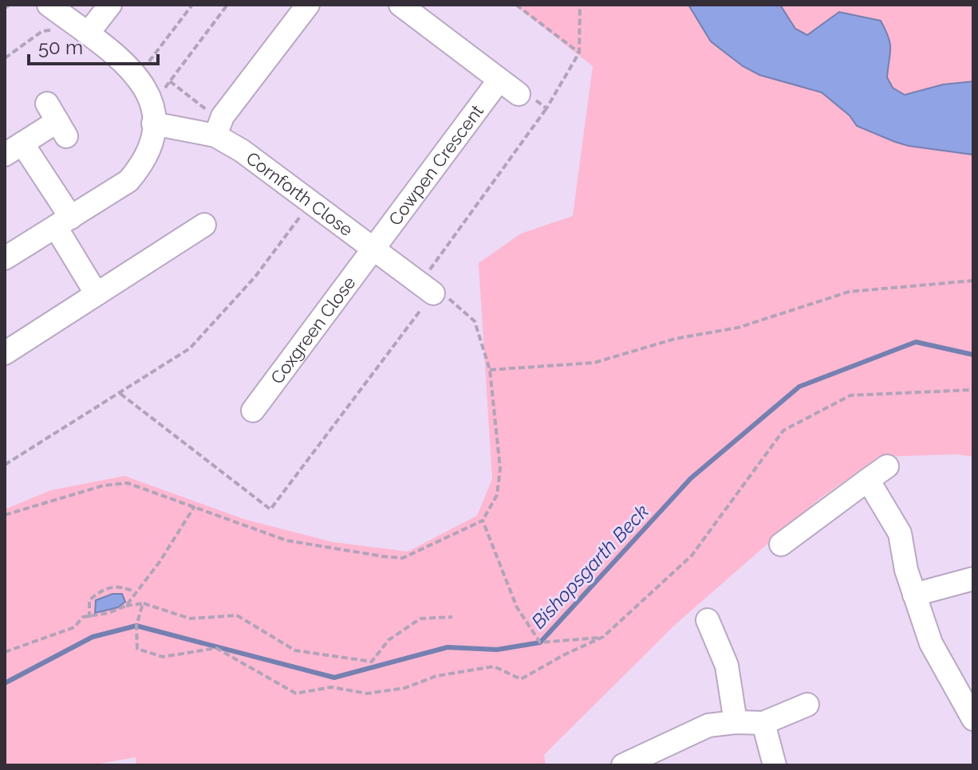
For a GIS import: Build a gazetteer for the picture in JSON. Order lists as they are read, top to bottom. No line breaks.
{"streets":{"street":["Cowpen Crescent","Cornforth Close","Coxgreen Close"]},"crossings":[["Cowpen Crescent","Cornforth Close"],["Cowpen Crescent","Coxgreen Close"],["Cornforth Close","Coxgreen Close"]],"water":["Bishopsgarth Beck"],"scale_bar":"50 m"}
